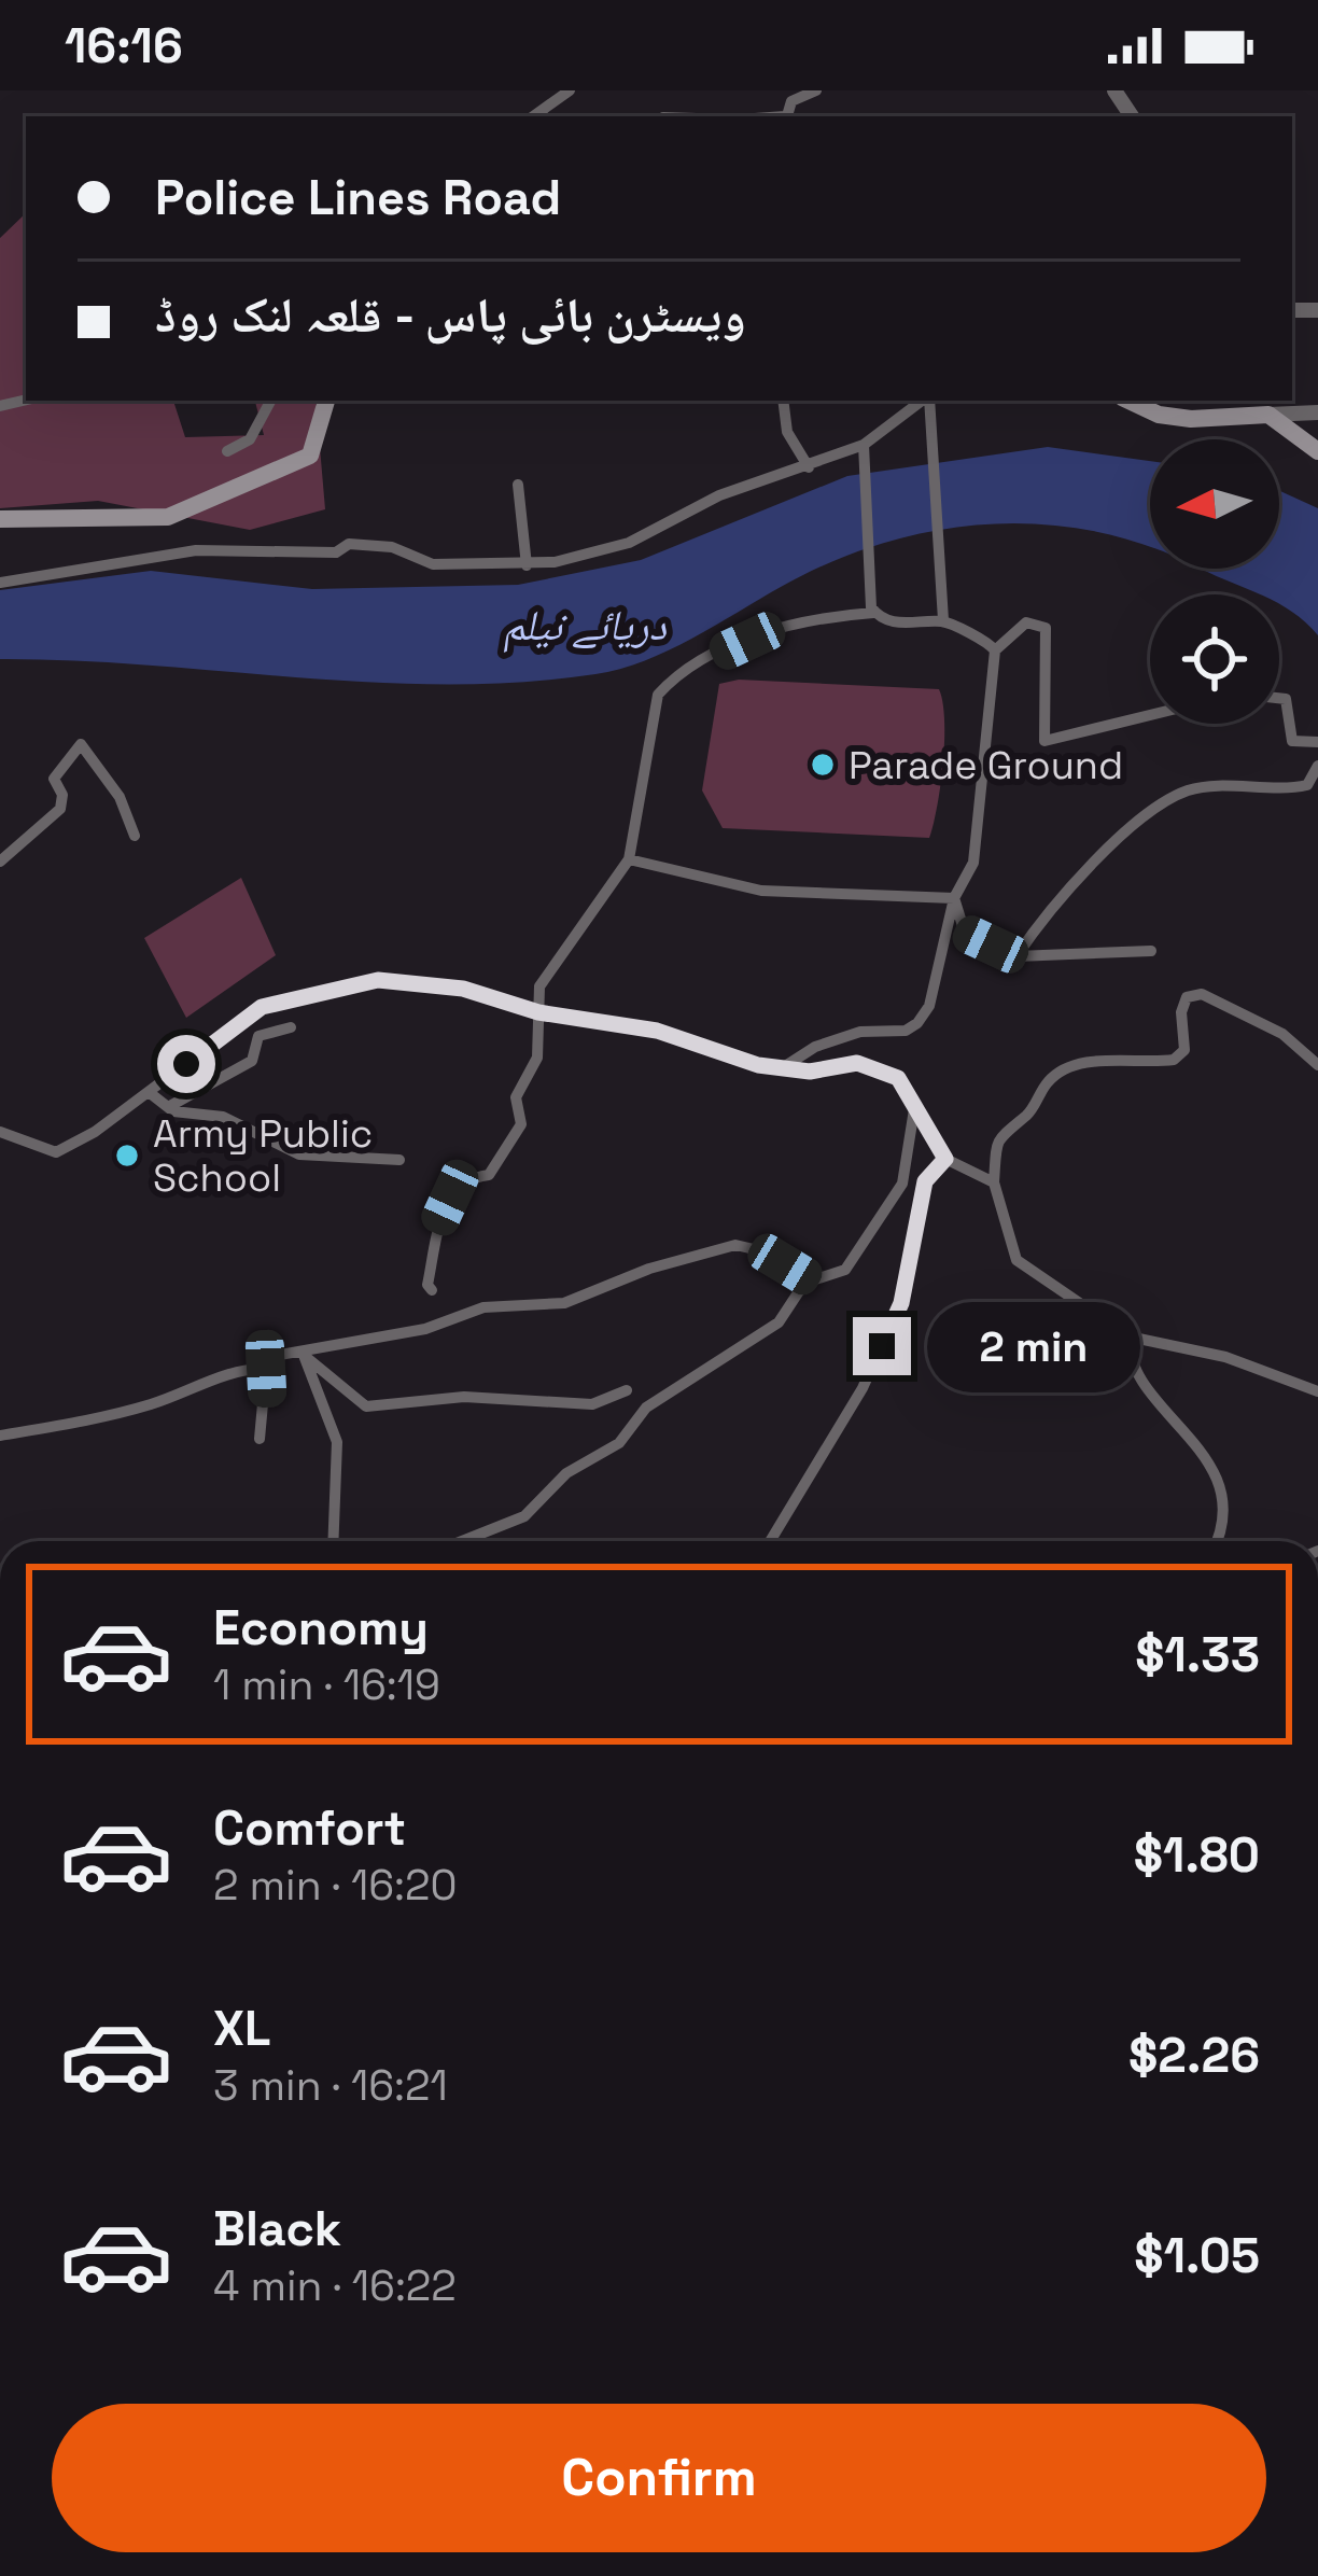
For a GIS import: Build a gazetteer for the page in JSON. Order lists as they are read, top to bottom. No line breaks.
{"water":["دریائے نیلم"],"places":["Parade Ground","Army Public School"],"north":"left","page":{"status":"16:16","banner":["Police Lines Road","ویسٹرن بائی پاس - قلعہ لنک روڈ"],"bubble":"2 min","list":[{"name":"Economy","note":"1 min · 16:19","value":"$1.33"},{"name":"Comfort","note":"2 min · 16:20","value":"$1.80"},{"name":"XL","note":"3 min · 16:21","value":"$2.26"},{"name":"Black","note":"4 min · 16:22","value":"$1.05"}],"buttons":"Confirm"}}
